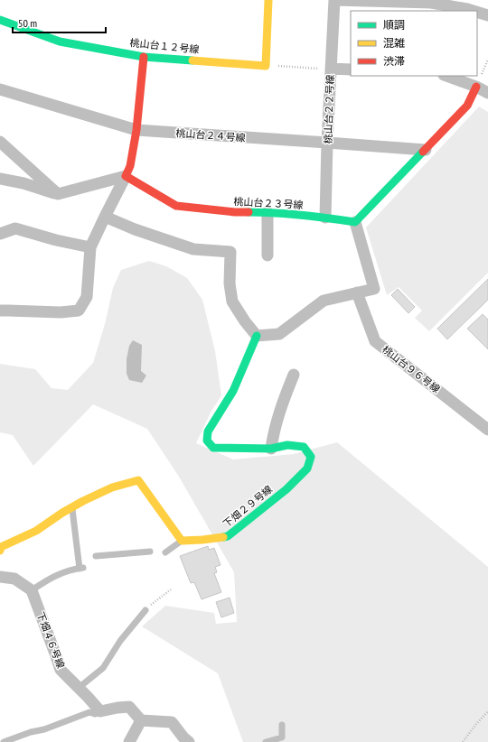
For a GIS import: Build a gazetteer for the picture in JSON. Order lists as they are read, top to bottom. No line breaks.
{"streets":{"street":["桃山台１２号線","桃山台２２号線","桃山台２４号線","桃山台２３号線","桃山台９６号線","下畑２９号線","下畑４６号線"]},"crossings":[["桃山台２２号線","桃山台２４号線"],["桃山台２２号線","桃山台２３号線"]],"legend":["順調","混雑","渋滞"],"scale_bar":"50 m"}
